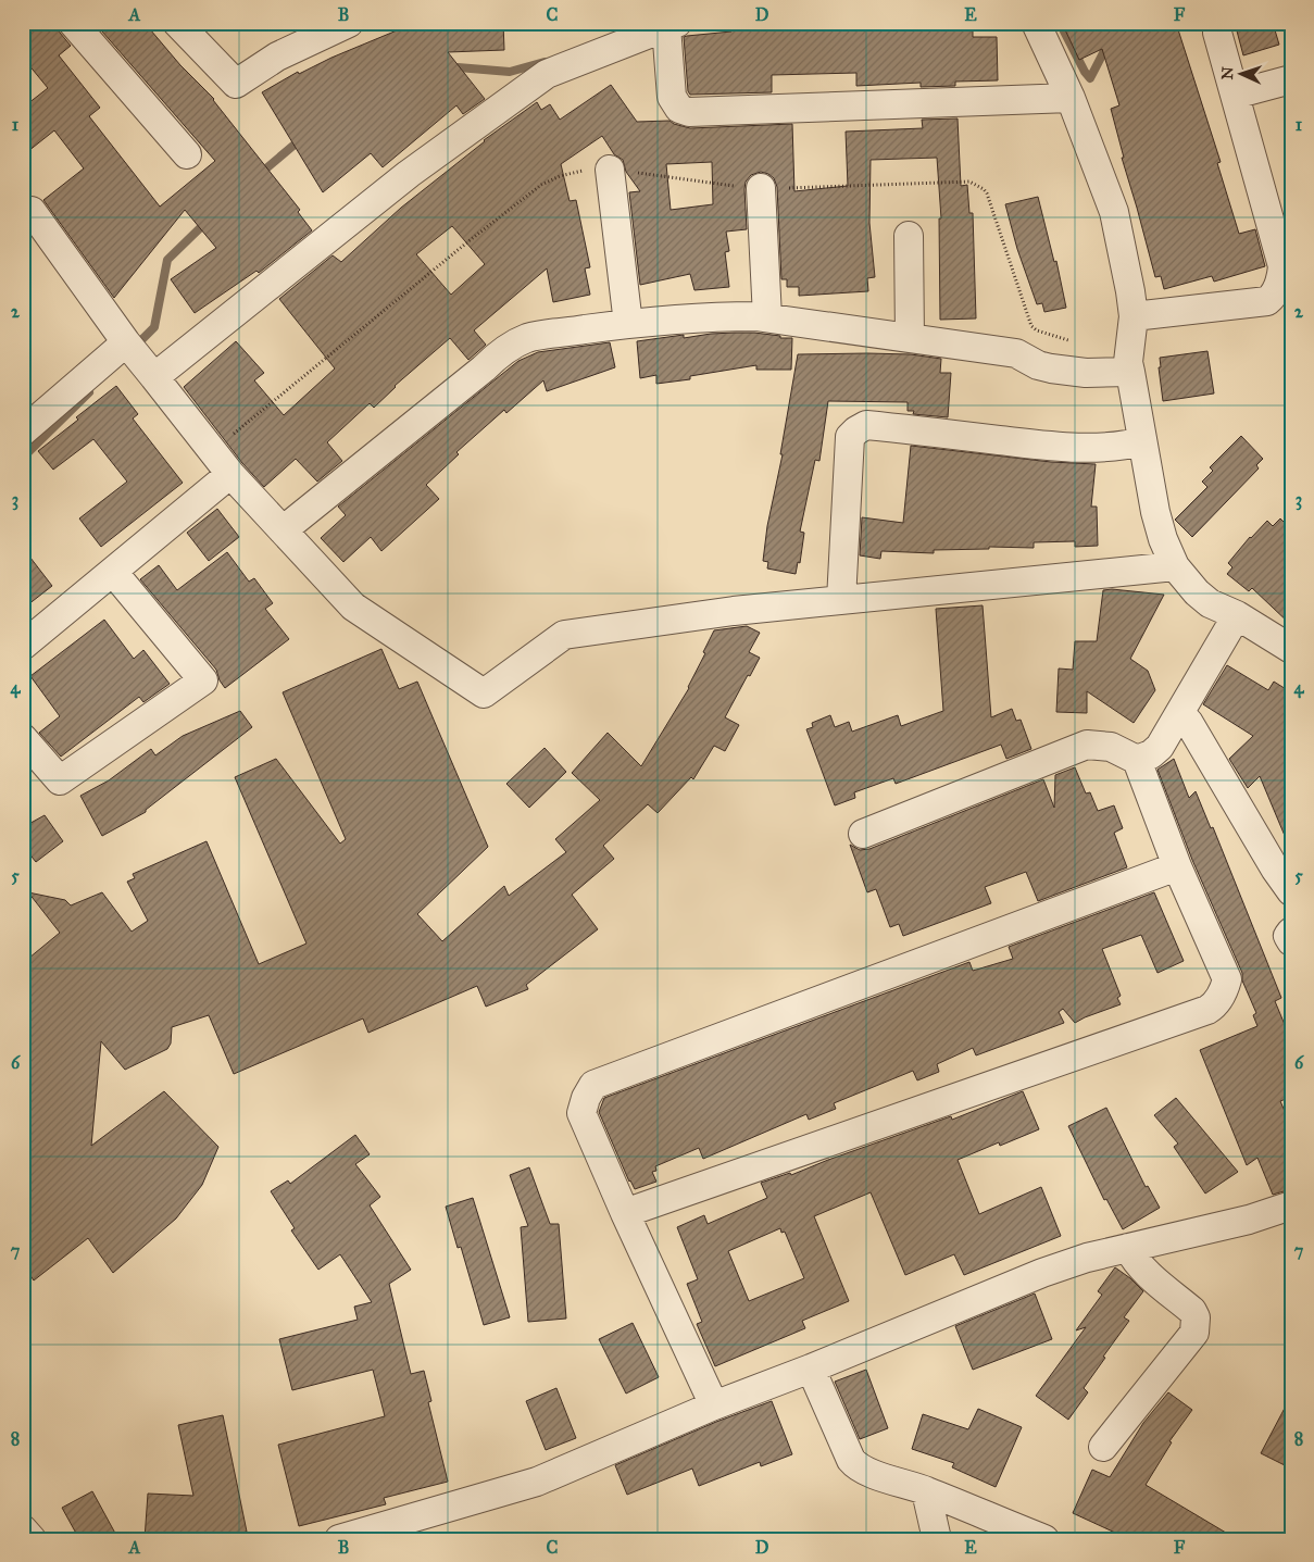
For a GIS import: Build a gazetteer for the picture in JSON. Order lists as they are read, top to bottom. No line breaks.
{"north":"left","grid":{"columns":["A","B","C","D","E","F"],"rows":["1","2","3","4","5","6","7","8"]}}
